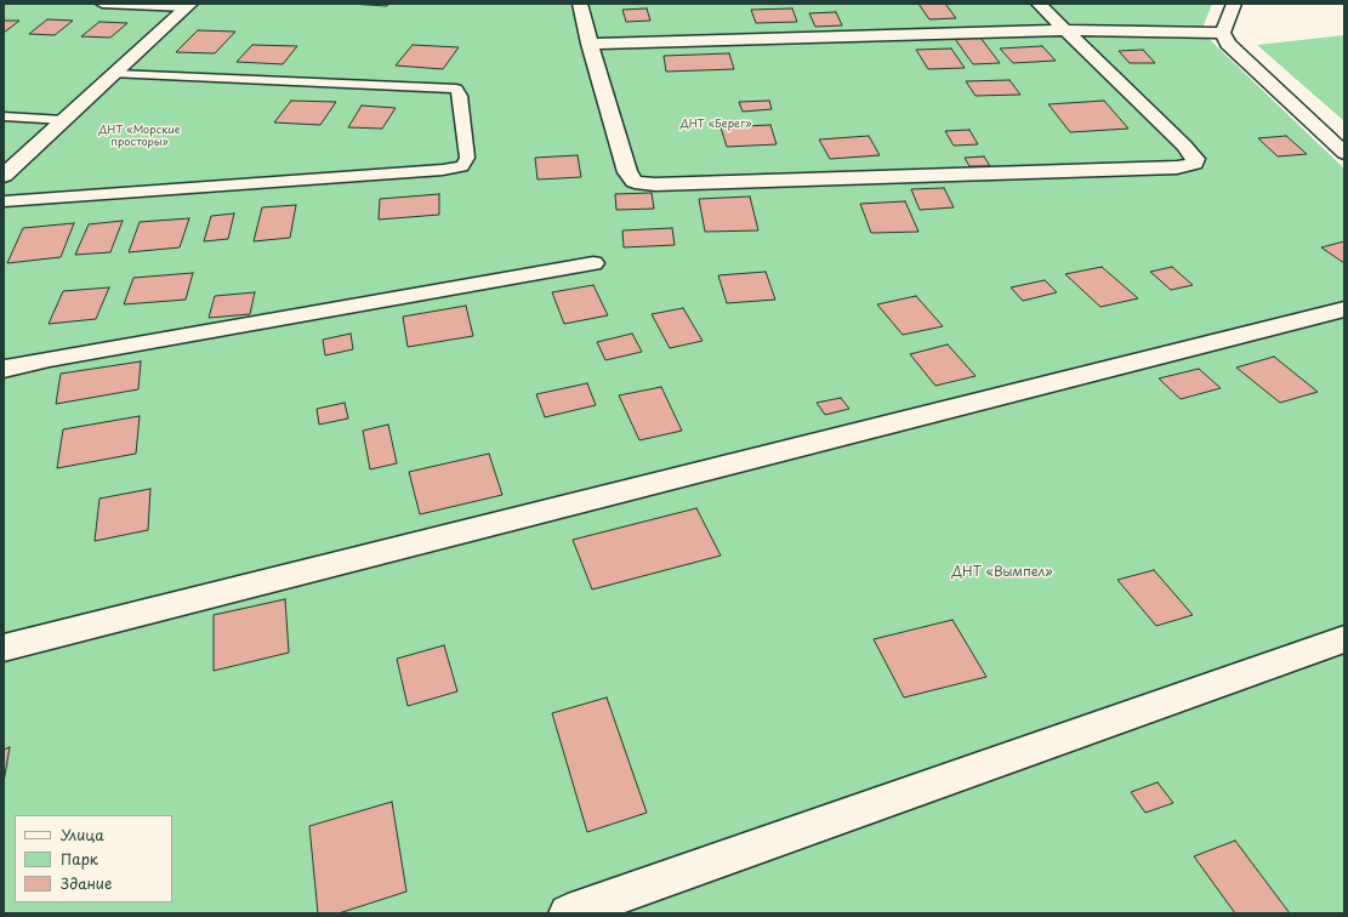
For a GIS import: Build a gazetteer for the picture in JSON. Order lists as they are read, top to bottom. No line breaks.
{"parks":["ДНТ «Берег»","ДНТ «Морские просторы»","ДНТ «Вымпел»"],"legend":["Улица","Парк","Здание"]}
